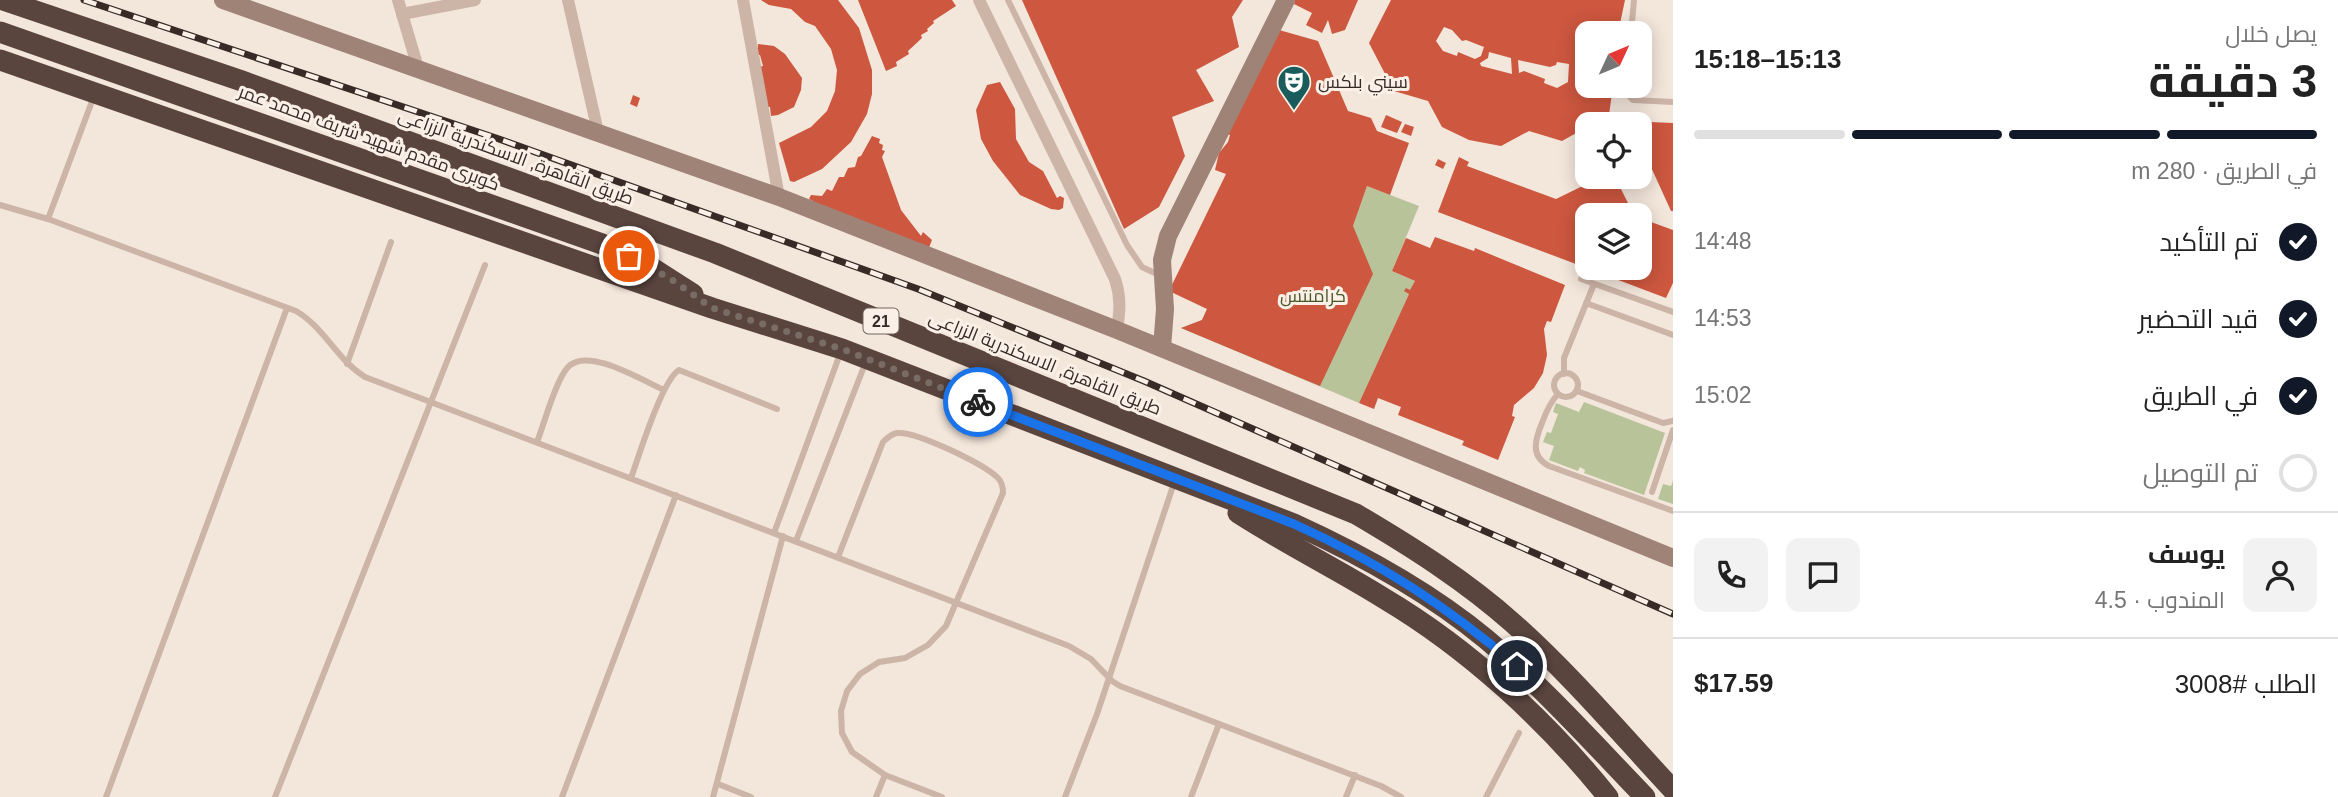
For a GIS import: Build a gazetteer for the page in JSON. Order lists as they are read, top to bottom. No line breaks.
{"streets":{"highway":["كوبرى مقدم شهيد شريف محمد عمر","طريق القاهرة, الاسكندرية الزراعى","21"]},"crossings":[["كوبرى مقدم شهيد شريف محمد عمر","21"]],"parks":["كرامنتس"],"places":{"theatre":["سيني بلكس"]},"north":"top right","page":{"heading":["3 دقيقة","يصل خلال","15:13–15:18"],"panel":["يوسف","المندوب · 4.5","الطلب #3008","$17.59"],"bar":"في الطريق · 280 m","list":[["تم التأكيد","14:48"],["قيد التحضير","14:53"],["في الطريق","15:02"],"تم التوصيل"]}}
